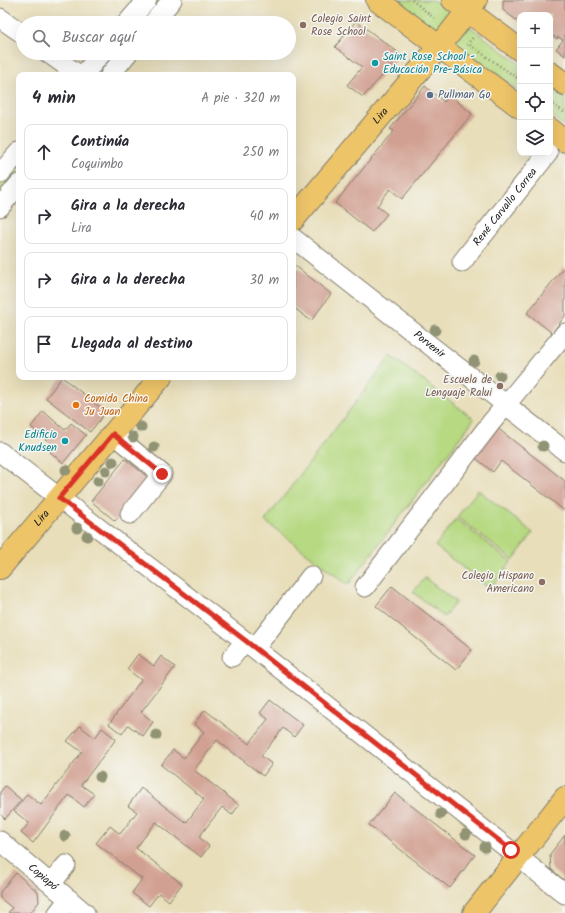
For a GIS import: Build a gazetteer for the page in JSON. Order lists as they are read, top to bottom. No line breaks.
{"streets":{"main road":["Lira"],"street":["René Carvallo Correa","Porvenir","Copiapó"]},"places":["Colegio Saint Rose School","Saint Rose School - Educación Pre-Básica","Pullman Go","Escuela de Lenguaje Ralui","Comida China Ju Juan","Edificio Knudsen","Colegio Hispano Americano"],"page":{"map_buttons":["+","−"],"search":"Buscar aquí","heading":["4 min","A pie · 320 m"],"list":[["Continúa","Coquimbo","250 m"],["Gira a la derecha","Lira","40 m"],["Gira a la derecha","30 m"],"Llegada al destino"]}}
